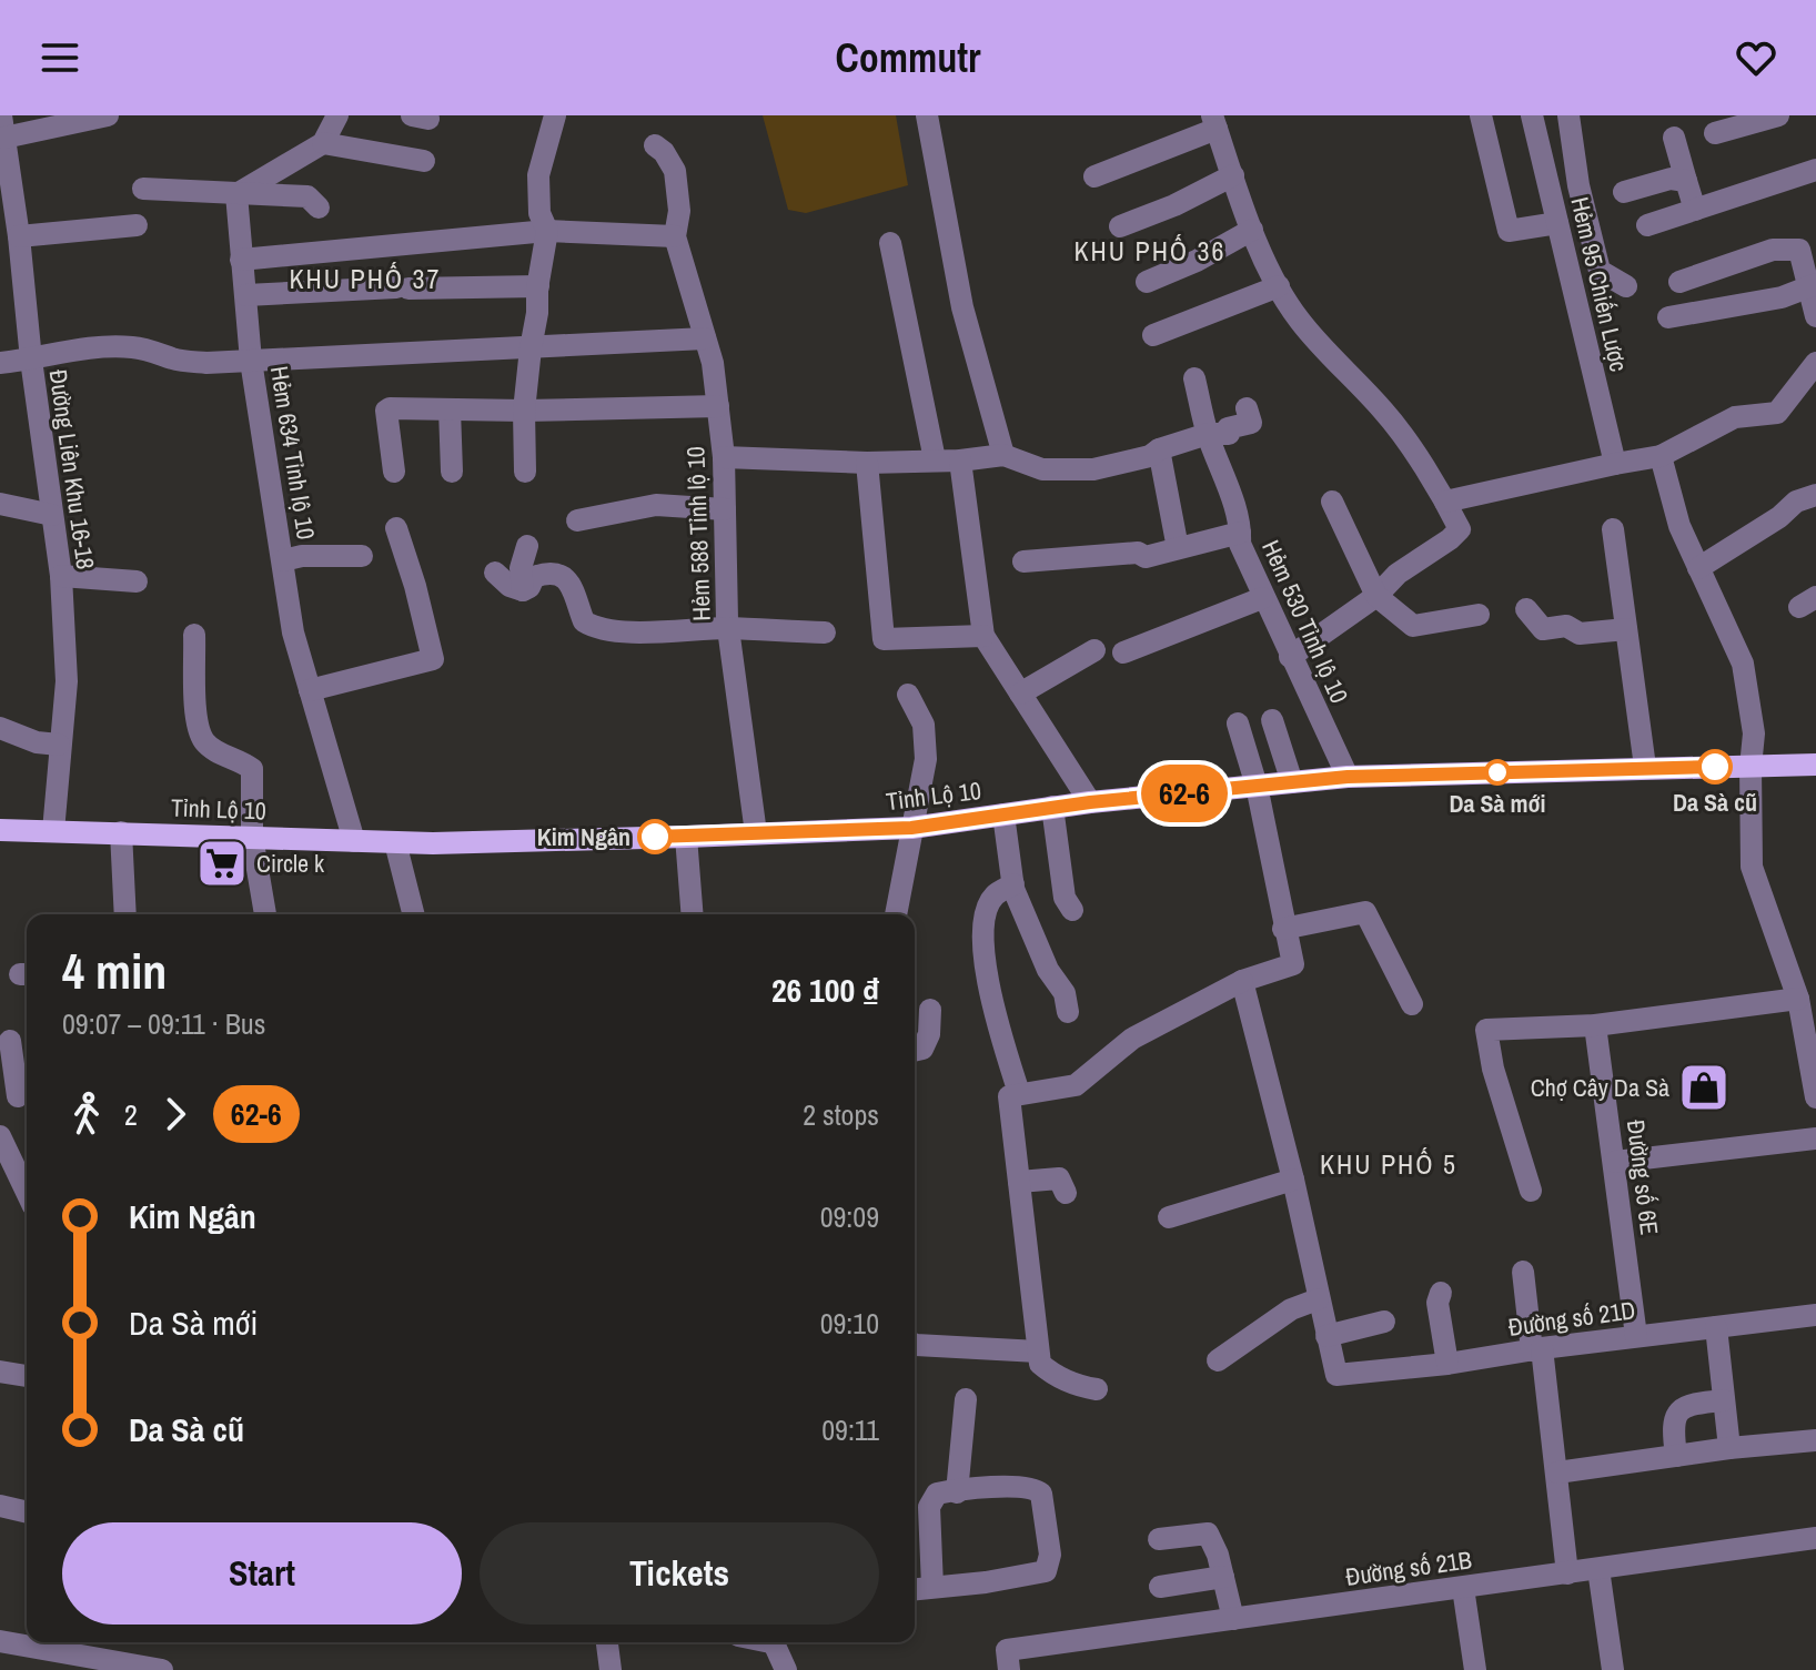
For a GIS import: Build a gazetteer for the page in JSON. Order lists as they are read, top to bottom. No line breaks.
{"streets":{"main road":["Tỉnh Lộ 10"],"street":["Hẻm 95 Chiến Lược","Hẻm 634 Tỉnh lộ 10","Đường Liên Khu 16-18","Hẻm 588 Tỉnh lộ 10","Hẻm 530 Tỉnh lộ 10","Đường số 6E","Đường số 21D","Đường số 21B"]},"crossings":[["Hẻm 634 Tỉnh lộ 10","Tỉnh Lộ 10"],["Hẻm 588 Tỉnh lộ 10","Tỉnh Lộ 10"],["Hẻm 530 Tỉnh lộ 10","Tỉnh Lộ 10"],["Đường số 6E","Đường số 21D"]],"districts":["KHU PHỐ 36","KHU PHỐ 37","KHU PHỐ 5"],"places":{"other":["Da Sà cũ","Da Sà mới","Kim Ngân"],"supermarket":["Circle k"],"shop":["Chợ Cây Da Sà"]},"lines":["bus line 62-6"],"page":{"header":"Commutr","on_map":"62-6","heading":["4 min","09:07 – 09:11 · Bus","26 100 ₫"],"legs":["2","62-6","2 stops"],"list":[{"name":"Kim Ngân","value":"09:09"},{"name":"Da Sà mới","value":"09:10"},{"name":"Da Sà cũ","value":"09:11"}],"buttons":["Start","Tickets"]}}
